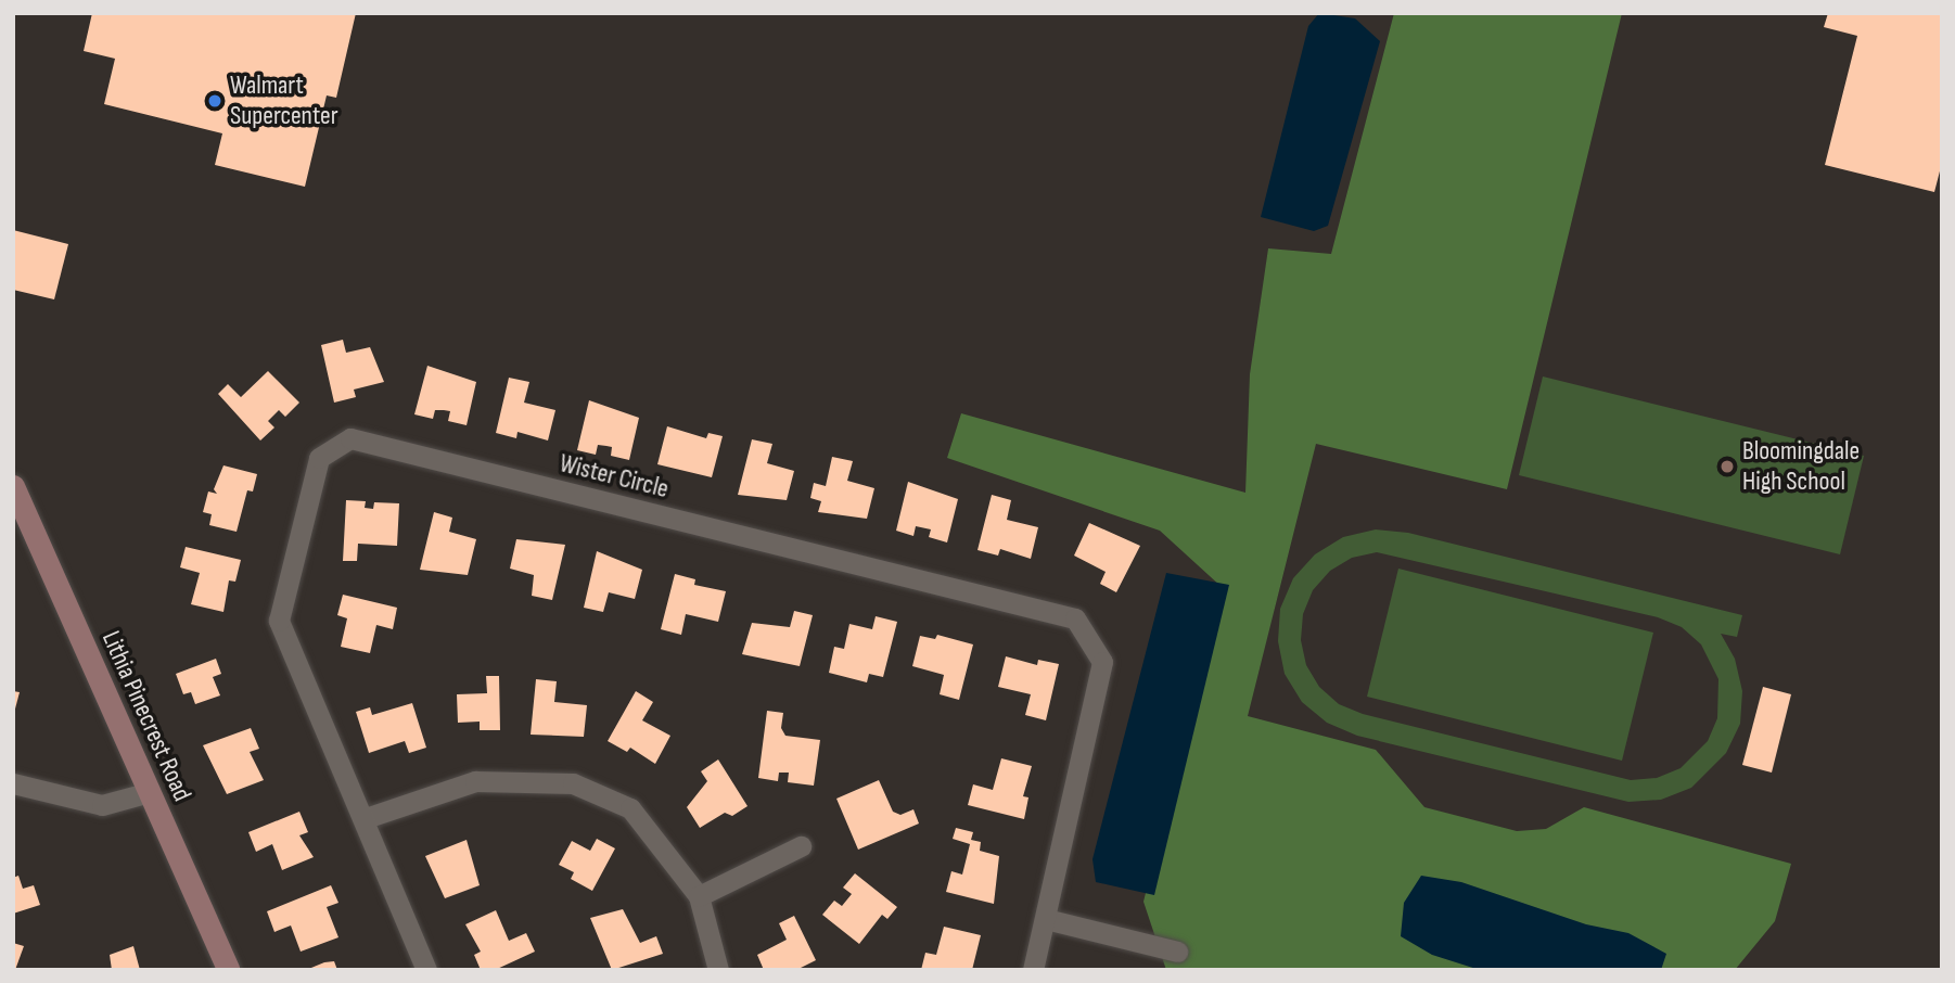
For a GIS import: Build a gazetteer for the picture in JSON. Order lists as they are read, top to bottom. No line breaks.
{"streets":{"main road":["Lithia Pinecrest Road"],"street":["Wister Circle"]},"places":["Walmart Supercenter","Bloomingdale High School"]}
